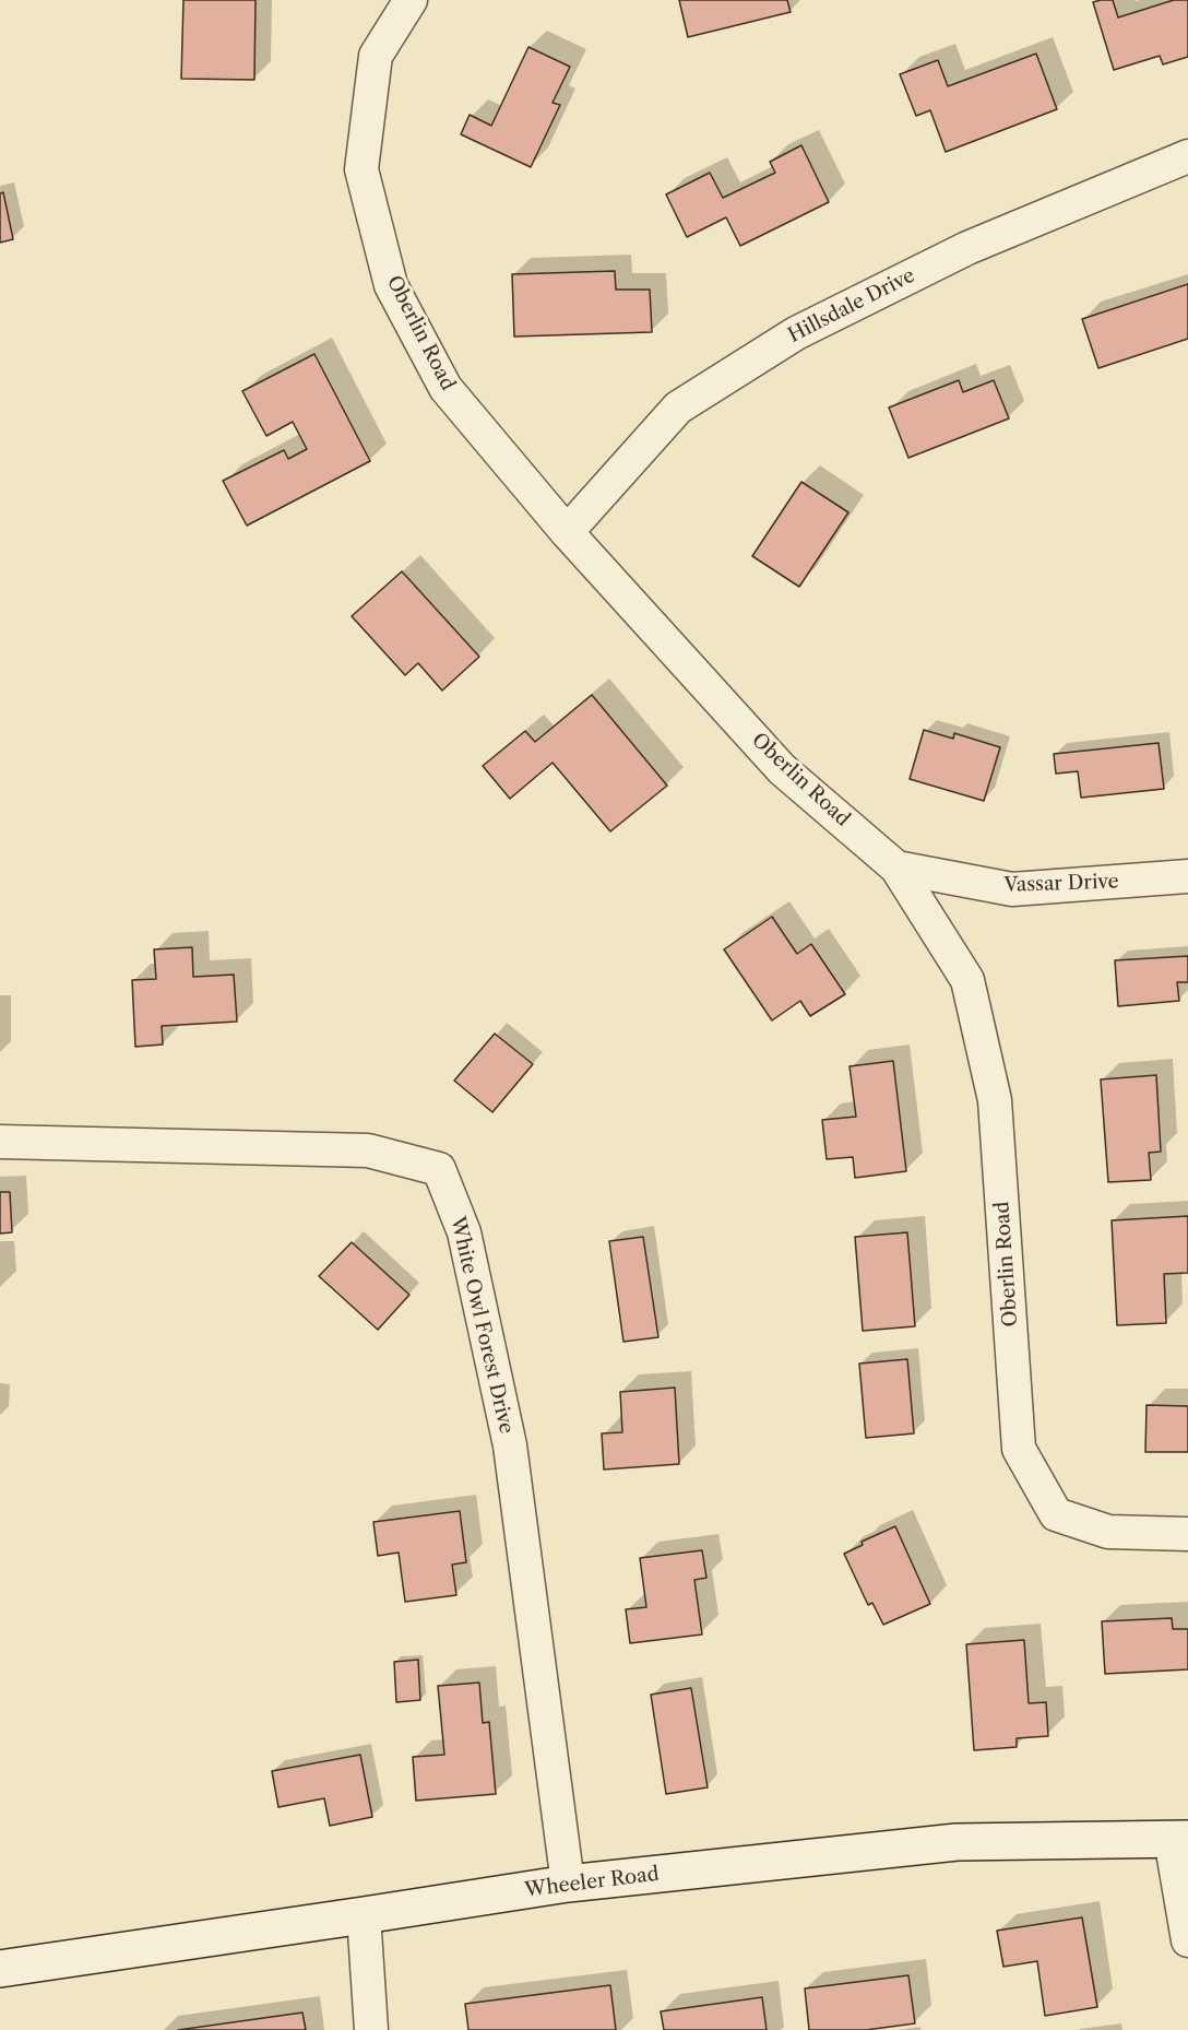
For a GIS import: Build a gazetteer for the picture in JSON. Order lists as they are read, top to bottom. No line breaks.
{"streets":{"street":["Hillsdale Drive","Oberlin Road","Vassar Drive","White Owl Forest Drive","Wheeler Road"]},"crossings":[["Hillsdale Drive","Oberlin Road"],["Oberlin Road","Vassar Drive"],["White Owl Forest Drive","Wheeler Road"]]}
